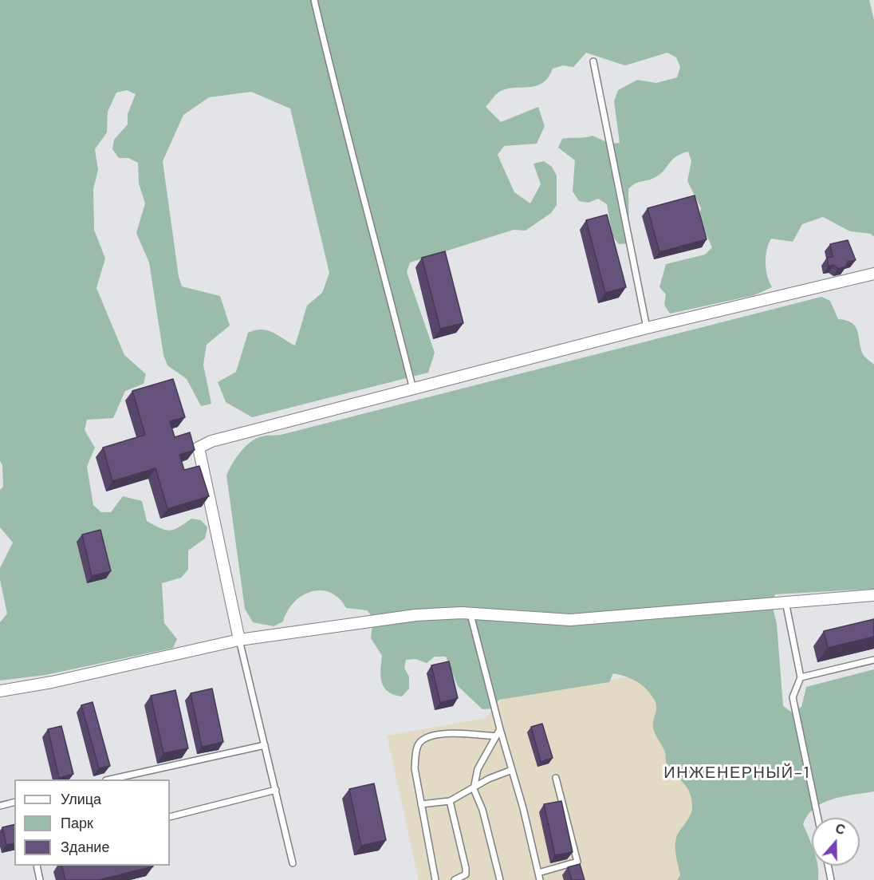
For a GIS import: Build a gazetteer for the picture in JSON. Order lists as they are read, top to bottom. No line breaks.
{"districts":["ИНЖЕНЕРНЫЙ-1"],"legend":["Улица","Парк","Здание"],"north":"top"}
